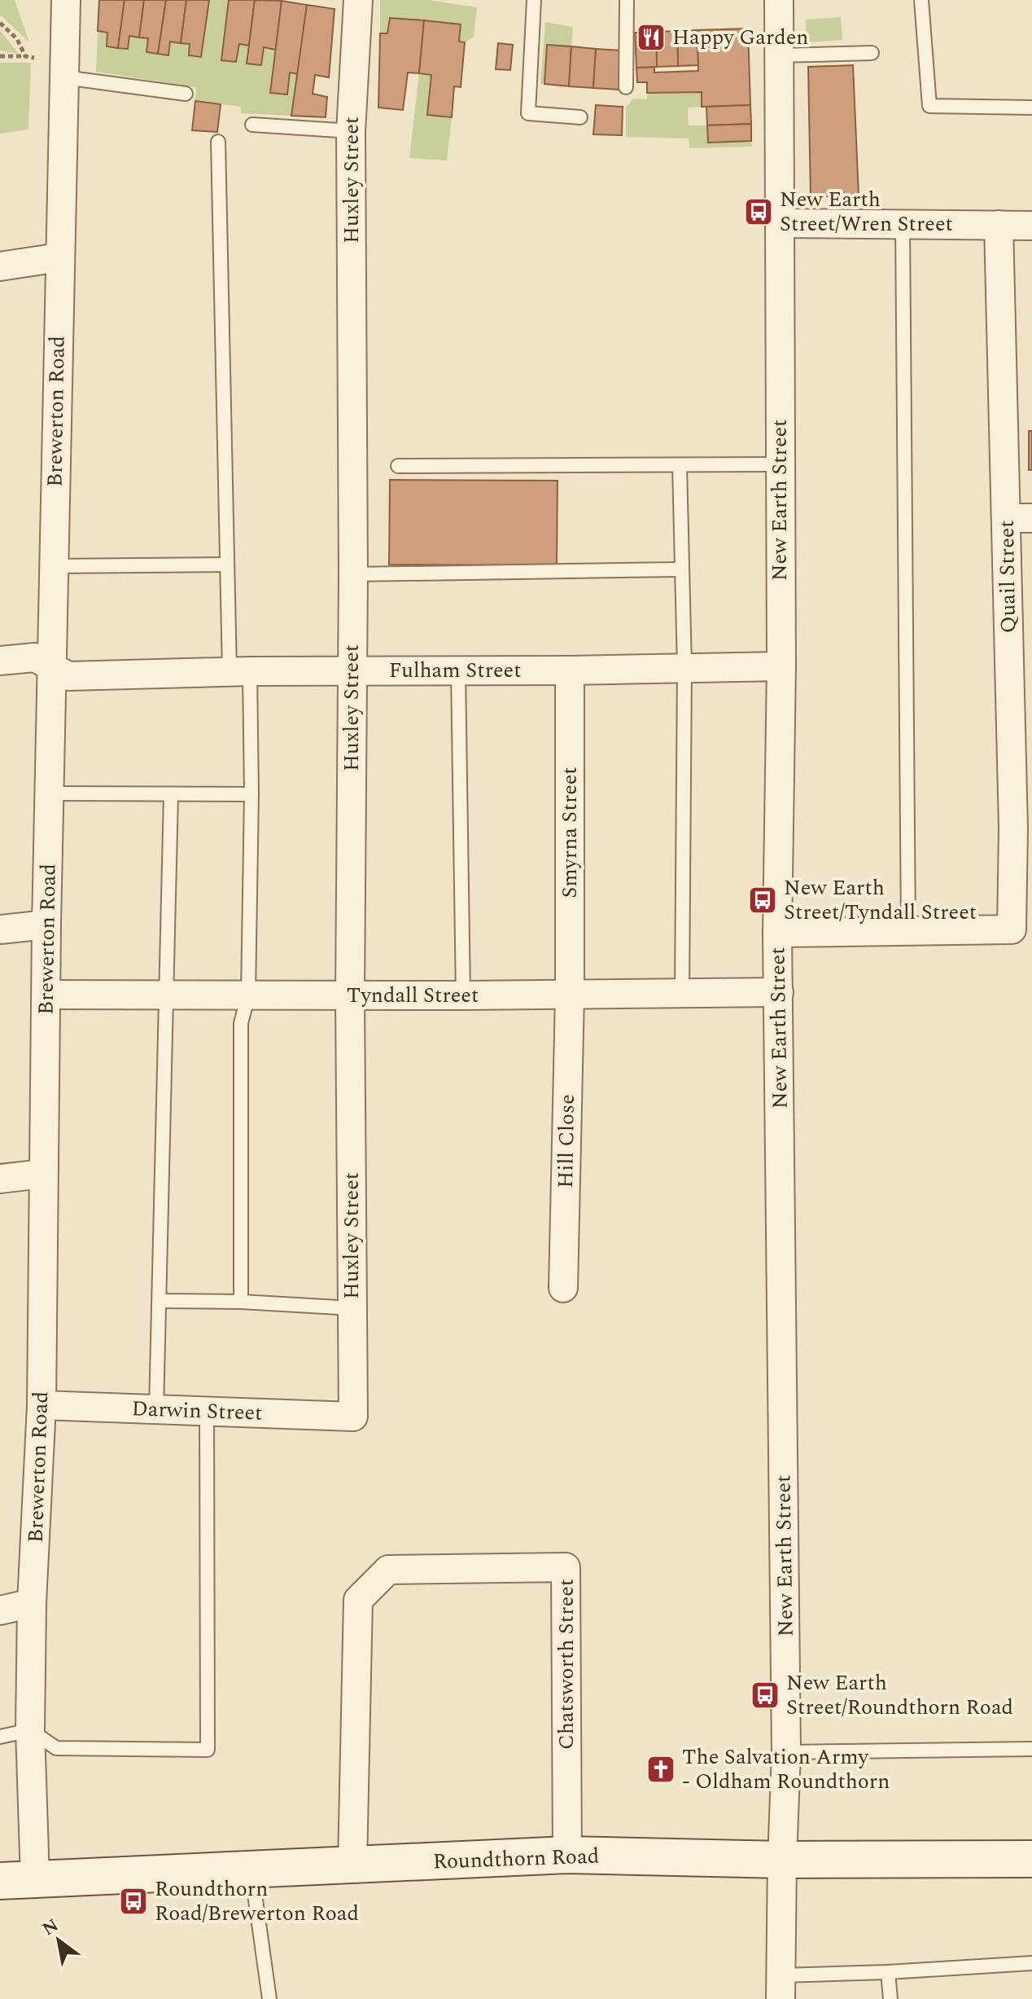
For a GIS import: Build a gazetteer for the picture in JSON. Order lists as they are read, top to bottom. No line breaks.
{"streets":{"street":["Huxley Street","Brewerton Road","New Earth Street","Quail Street","Fulham Street","Smyrna Street","Tyndall Street","Hill Close","Darwin Street","Chatsworth Street","Roundthorn Road"]},"crossings":[["Huxley Street","Fulham Street"],["Huxley Street","Tyndall Street"],["Huxley Street","Darwin Street"],["Brewerton Road","Fulham Street"],["Brewerton Road","Tyndall Street"],["Brewerton Road","Darwin Street"],["Brewerton Road","Roundthorn Road"],["New Earth Street","Fulham Street"],["New Earth Street","Tyndall Street"],["New Earth Street","Roundthorn Road"],["Fulham Street","Smyrna Street"],["Smyrna Street","Tyndall Street"],["Smyrna Street","Hill Close"],["Tyndall Street","Hill Close"],["Chatsworth Street","Roundthorn Road"]],"places":{"restaurant":["Happy Garden"],"bus stop":["New Earth Street/Wren Street","New Earth Street/Tyndall Street","New Earth Street/Roundthorn Road","Roundthorn Road/Brewerton Road"],"church":["The Salvation Army - Oldham Roundthorn"]},"north":"top left"}
